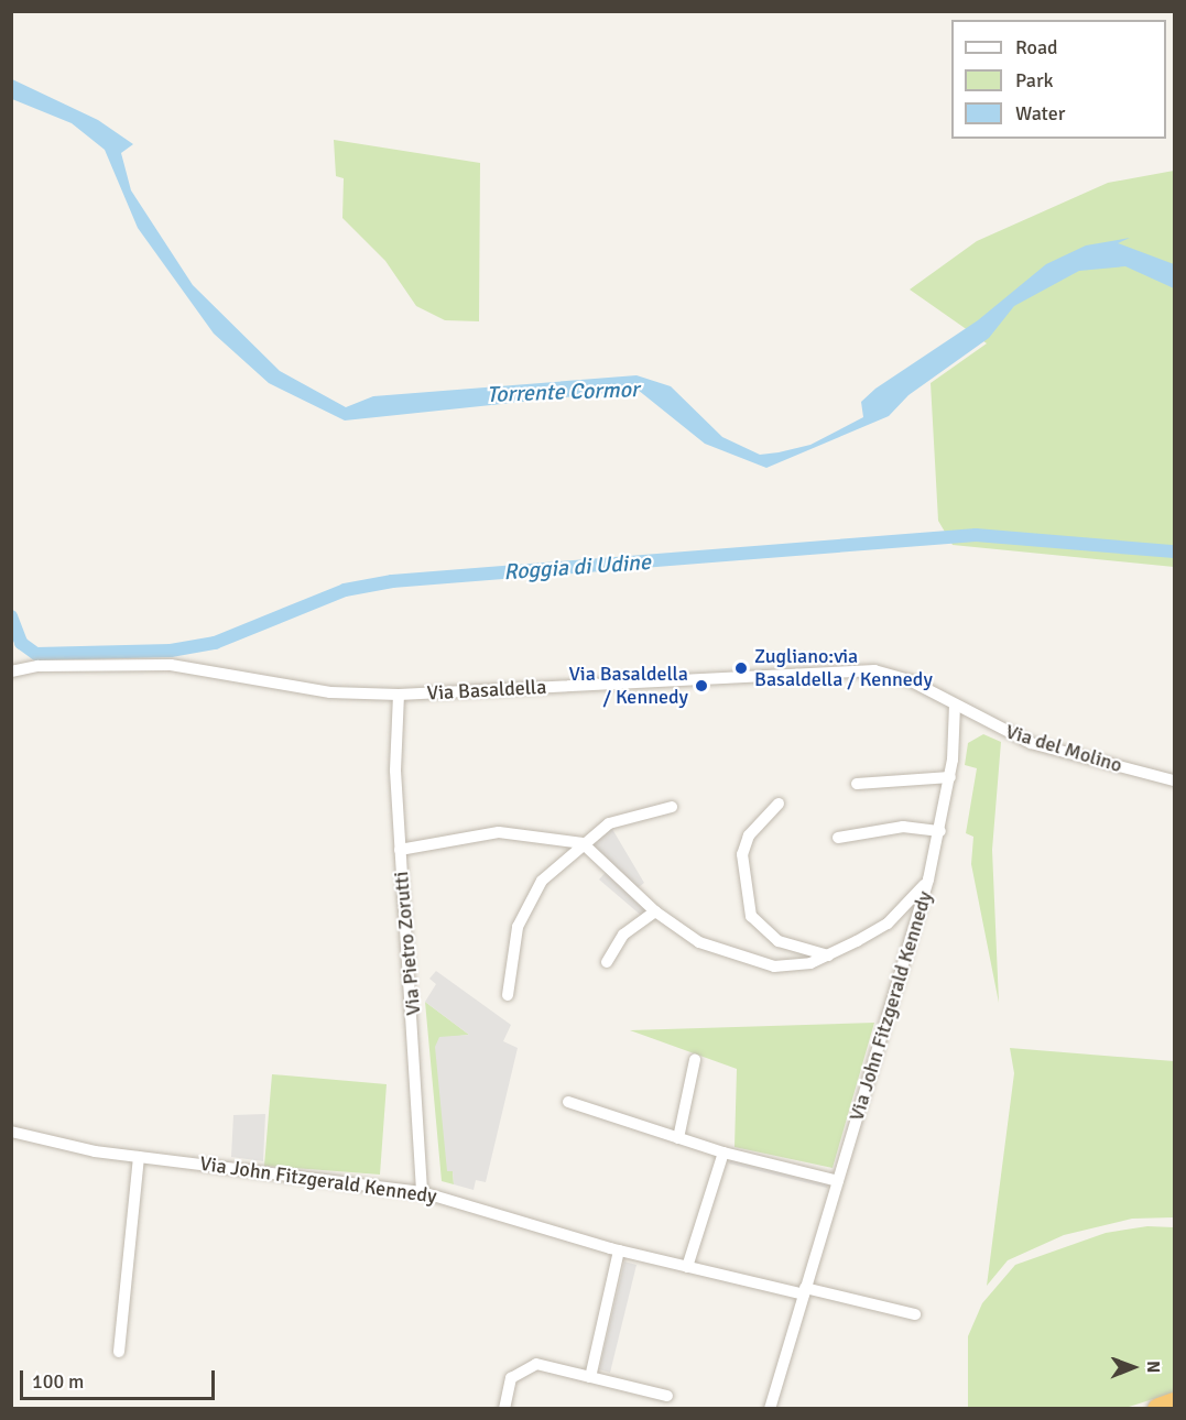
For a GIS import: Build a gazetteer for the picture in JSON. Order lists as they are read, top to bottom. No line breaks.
{"streets":{"street":["Via Basaldella","Via del Molino","Via Pietro Zorutti","Via John Fitzgerald Kennedy"]},"crossings":[["Via Basaldella","Via del Molino"],["Via Basaldella","Via Pietro Zorutti"],["Via Basaldella","Via John Fitzgerald Kennedy"],["Via del Molino","Via John Fitzgerald Kennedy"],["Via Pietro Zorutti","Via John Fitzgerald Kennedy"]],"water":["Torrente Cormor","Roggia di Udine"],"places":["Zugliano:via Basaldella / Kennedy","Via Basaldella / Kennedy"],"legend":["Road","Park","Water"],"scale_bar":"100 m","north":"right"}
